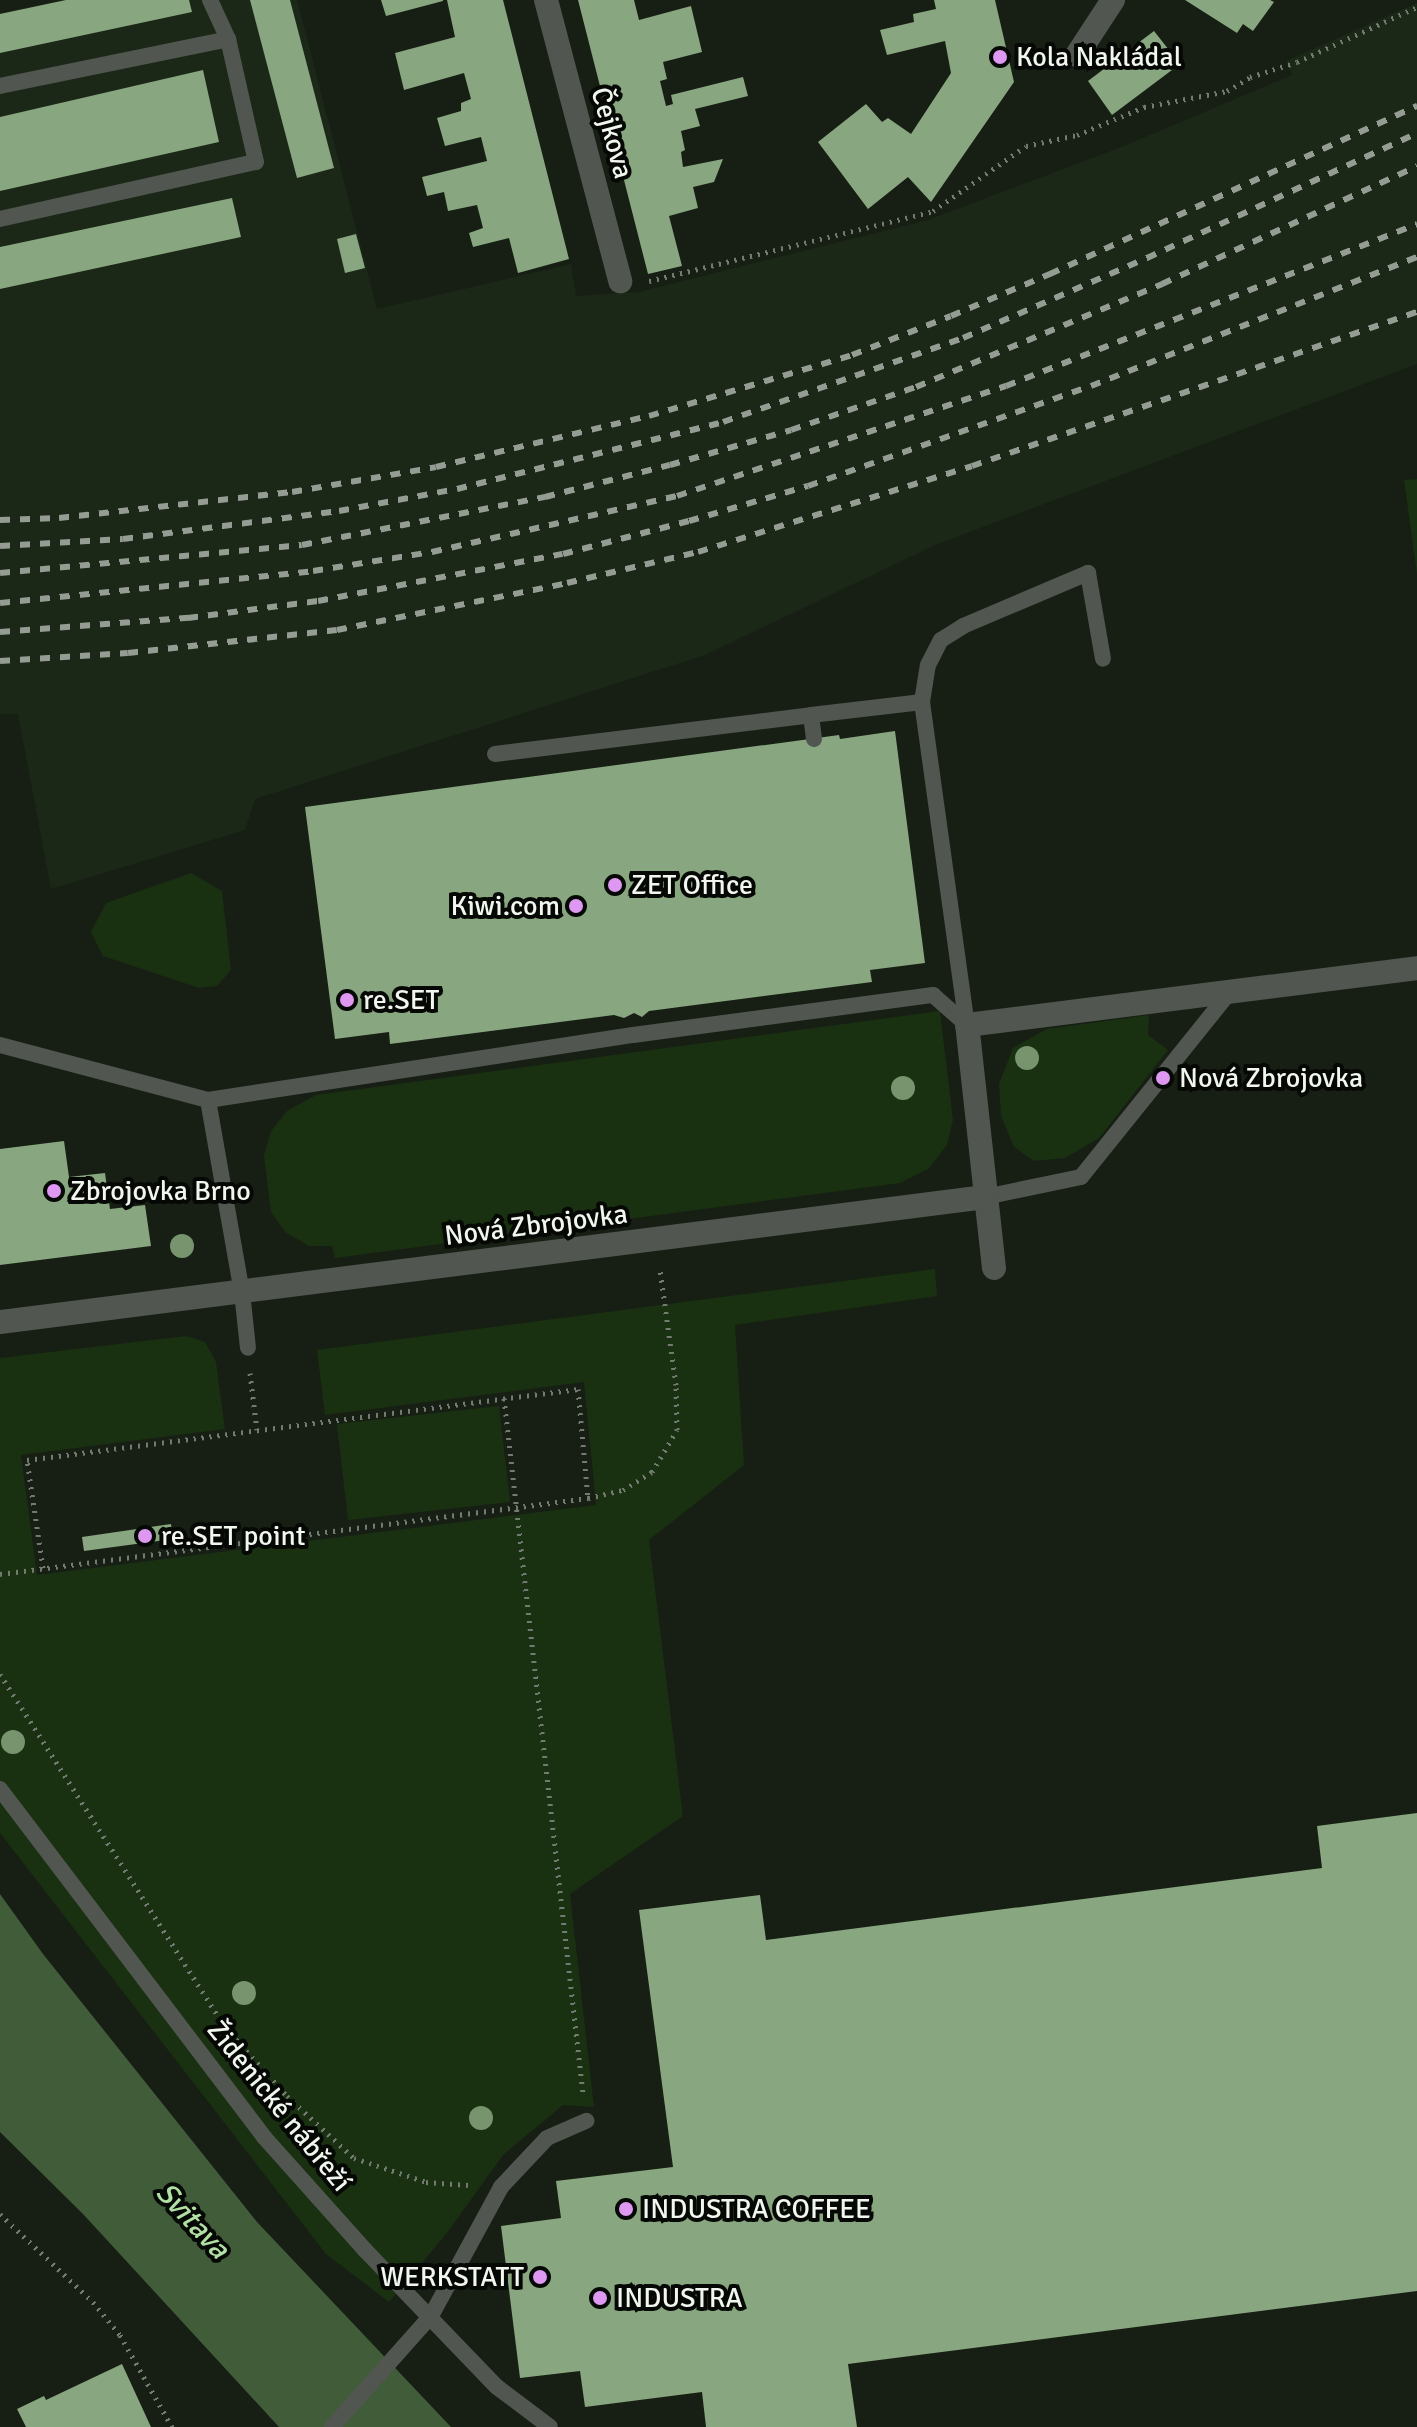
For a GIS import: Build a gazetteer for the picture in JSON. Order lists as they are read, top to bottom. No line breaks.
{"streets":{"street":["Čejkova","Nová Zbrojovka"],"lane":["Židenické nábřeží"]},"water":["Svitava"],"places":["Kola Nakládal","ZET Office","Kiwi.com","re.SET","Nová Zbrojovka","Zbrojovka Brno","re.SET point","INDUSTRA COFFEE","WERKSTATT","INDUSTRA"]}
